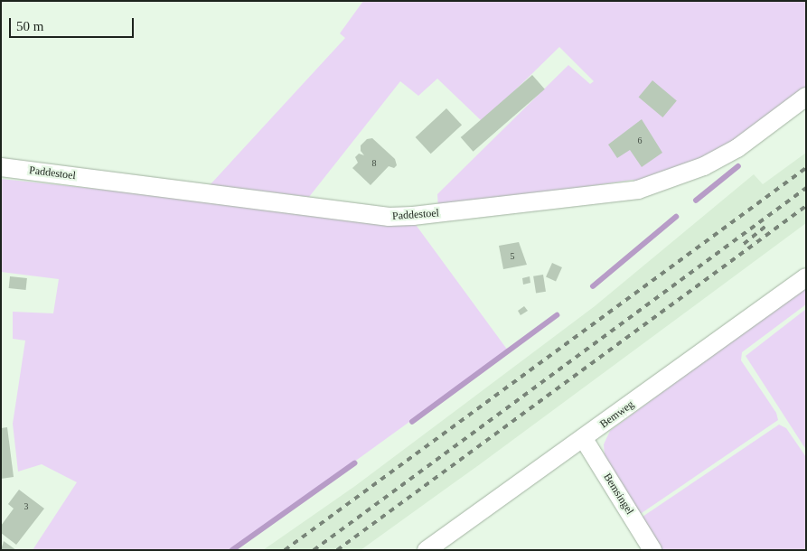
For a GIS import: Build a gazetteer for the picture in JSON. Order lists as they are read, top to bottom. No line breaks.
{"streets":{"street":["Paddestoel","Bemweg","Bemsingel"]},"crossings":[["Bemweg","Bemsingel"]],"house_numbers":["6","8","5","3"],"scale_bar":"50 m"}
